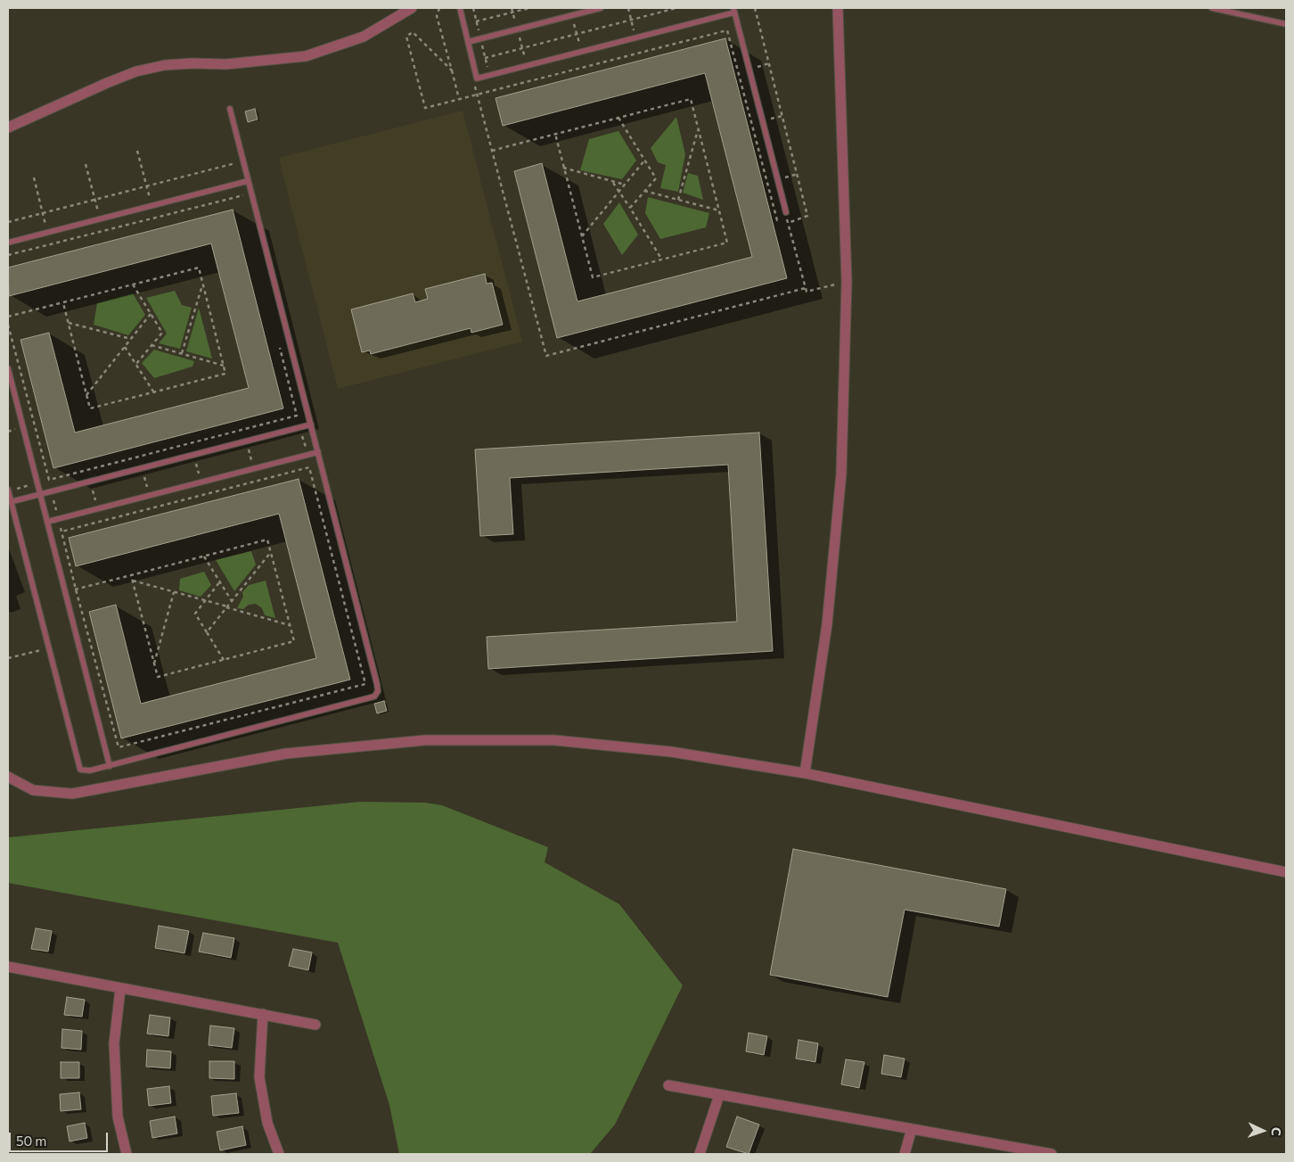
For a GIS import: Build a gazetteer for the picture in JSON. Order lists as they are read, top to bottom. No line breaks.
{"scale_bar":"50 m","north":"right"}
